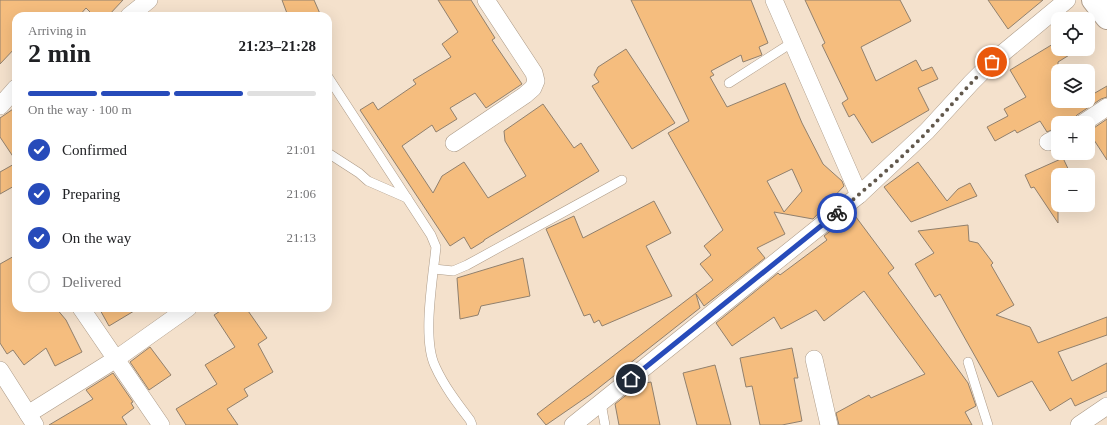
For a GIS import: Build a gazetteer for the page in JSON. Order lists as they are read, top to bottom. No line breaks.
{"page":{"map_buttons":["+","−"],"heading":["2 min","Arriving in","21:23–21:28"],"bar":"On the way · 100 m","list":[["Confirmed","21:01"],["Preparing","21:06"],["On the way","21:13"],"Delivered"]}}
